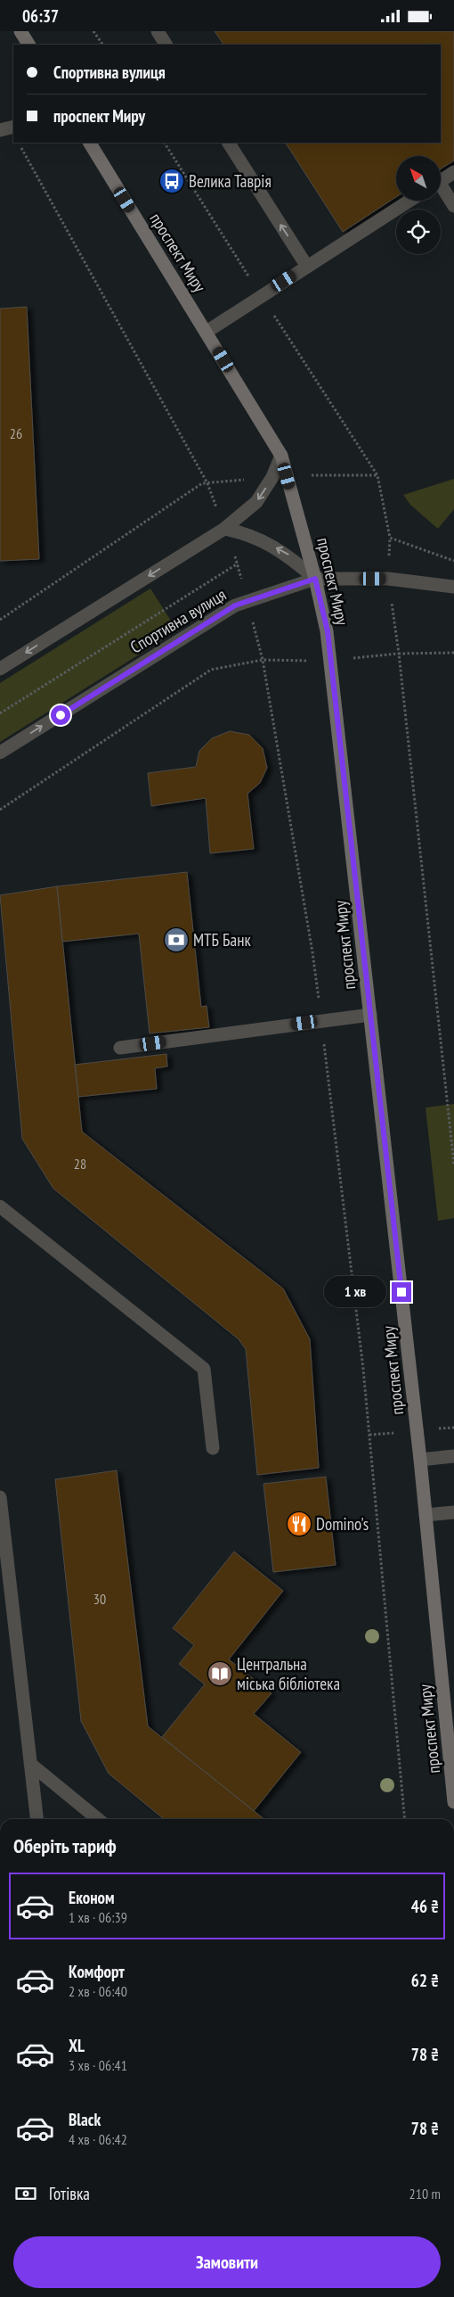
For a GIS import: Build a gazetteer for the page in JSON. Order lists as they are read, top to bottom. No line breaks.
{"streets":{"street":["проспект Миру","Спортивна вулиця"]},"crossings":[["проспект Миру","Спортивна вулиця"]],"places":{"bus stop":["Велика Таврія"],"bank":["МТБ Банк"],"restaurant":["Domino's"],"library":["Центральна міська бібліотека"]},"house_numbers":["26","28","30"],"north":"top left","page":{"status":"06:37","banner":["Спортивна вулиця","проспект Миру"],"bubble":"1 хв","heading":"Оберіть тариф","list":[{"name":"Економ","note":"1 хв · 06:39","value":"46 ₴"},{"name":"Комфорт","note":"2 хв · 06:40","value":"62 ₴"},{"name":"XL","note":"3 хв · 06:41","value":"78 ₴"},{"name":"Black","note":"4 хв · 06:42","value":"78 ₴"}],"pay":["Готівка","210 m"],"buttons":"Замовити"}}
